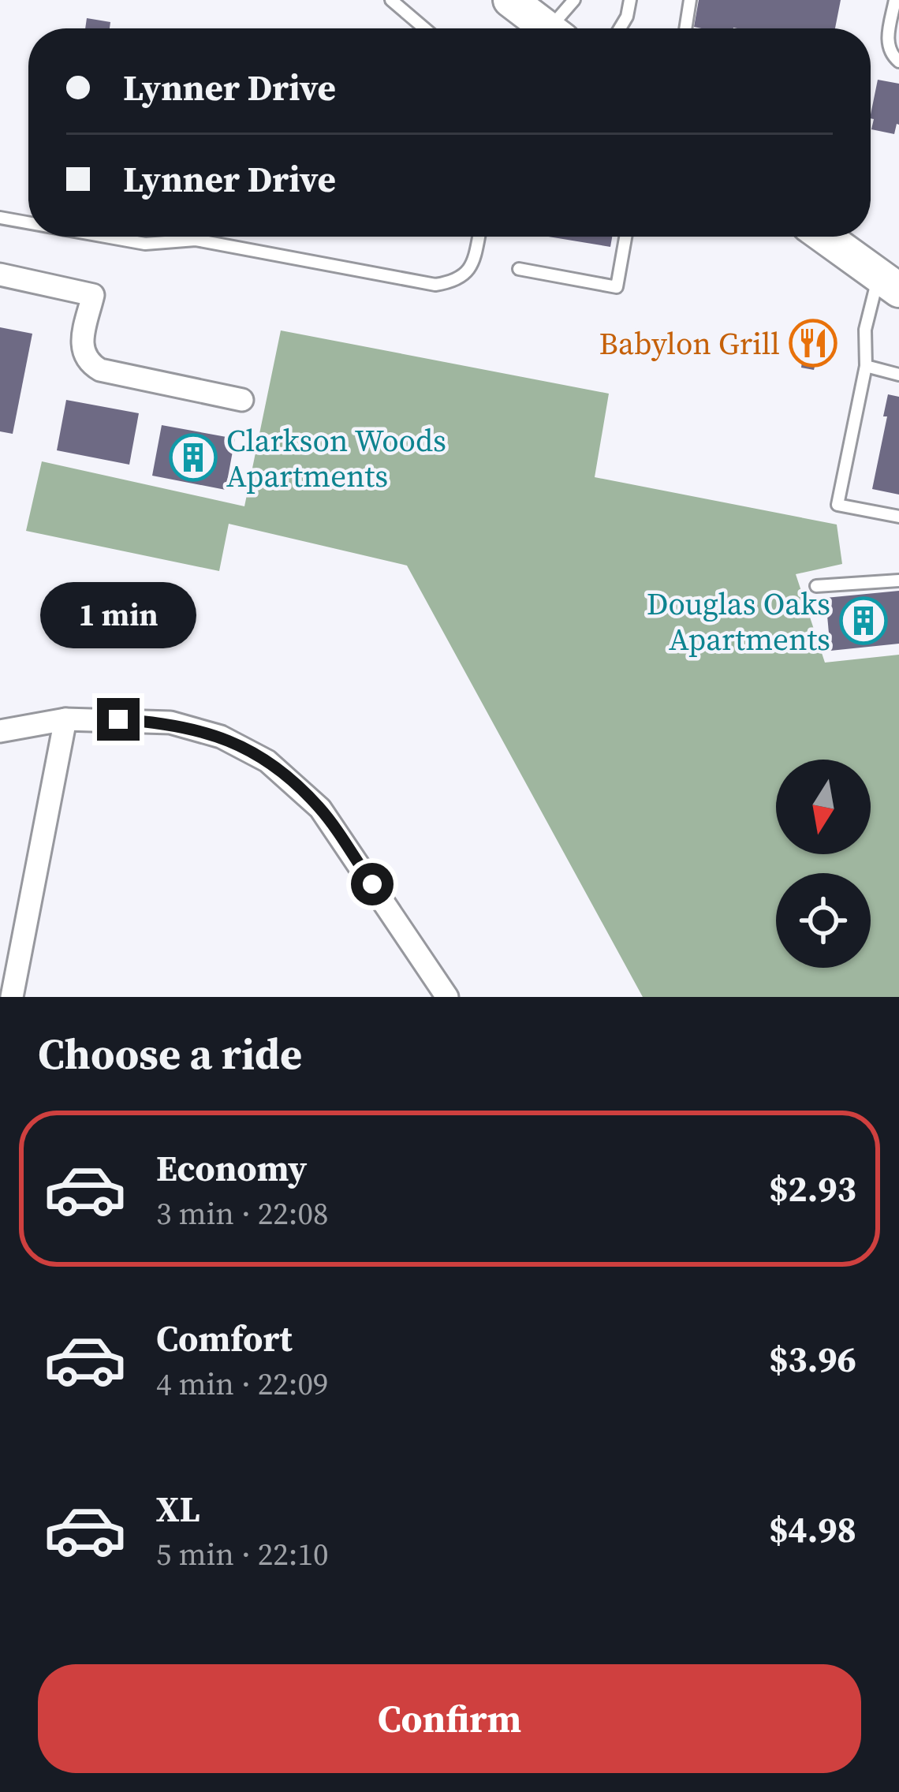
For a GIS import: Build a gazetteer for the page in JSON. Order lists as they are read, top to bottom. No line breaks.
{"places":{"restaurant":["Babylon Grill"],"building":["Clarkson Woods Apartments","Douglas Oaks Apartments"]},"north":"bottom","page":{"banner":["Lynner Drive","Lynner Drive"],"bubble":"1 min","heading":"Choose a ride","list":[{"name":"Economy","note":"3 min · 22:08","value":"$2.93"},{"name":"Comfort","note":"4 min · 22:09","value":"$3.96"},{"name":"XL","note":"5 min · 22:10","value":"$4.98"}],"buttons":"Confirm"}}
